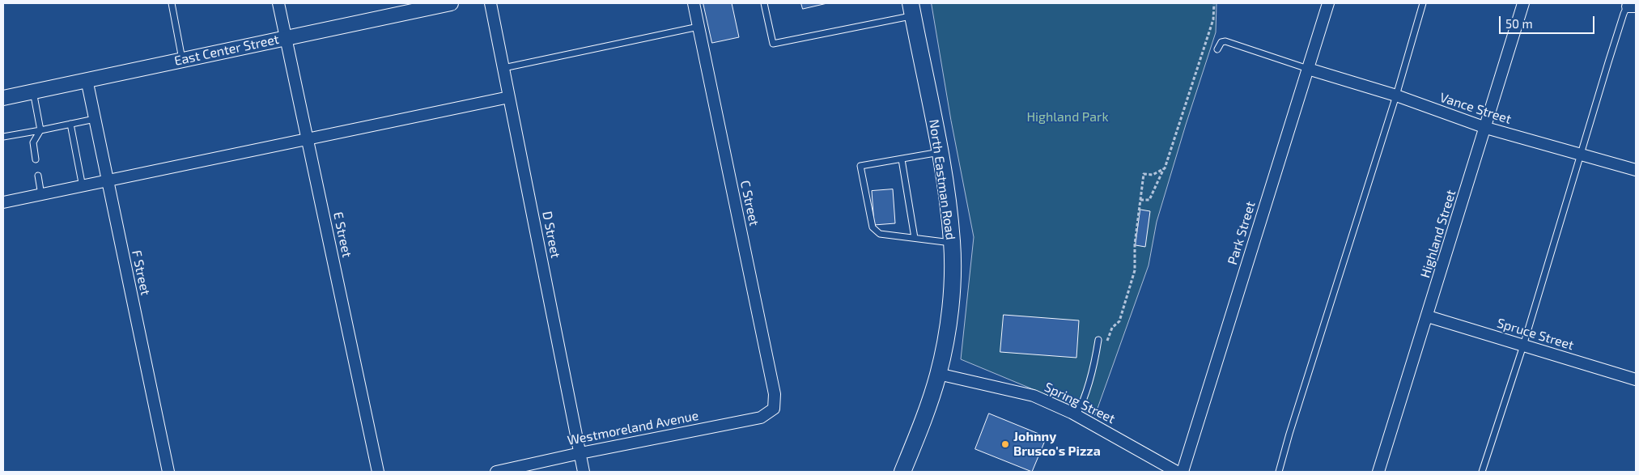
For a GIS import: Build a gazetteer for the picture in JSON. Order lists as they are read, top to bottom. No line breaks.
{"streets":{"main road":["North Eastman Road"],"street":["East Center Street","Vance Street","C Street","Park Street","Highland Street","E Street","D Street","F Street","Spruce Street","Spring Street","Westmoreland Avenue"]},"crossings":[["East Center Street","E Street"],["East Center Street","F Street"],["Vance Street","Park Street"],["Vance Street","Highland Street"],["North Eastman Road","Spring Street"],["C Street","Westmoreland Avenue"],["Highland Street","Spruce Street"],["D Street","Westmoreland Avenue"]],"parks":["Highland Park"],"places":["Johnny Brusco's Pizza"],"scale_bar":"50 m"}
